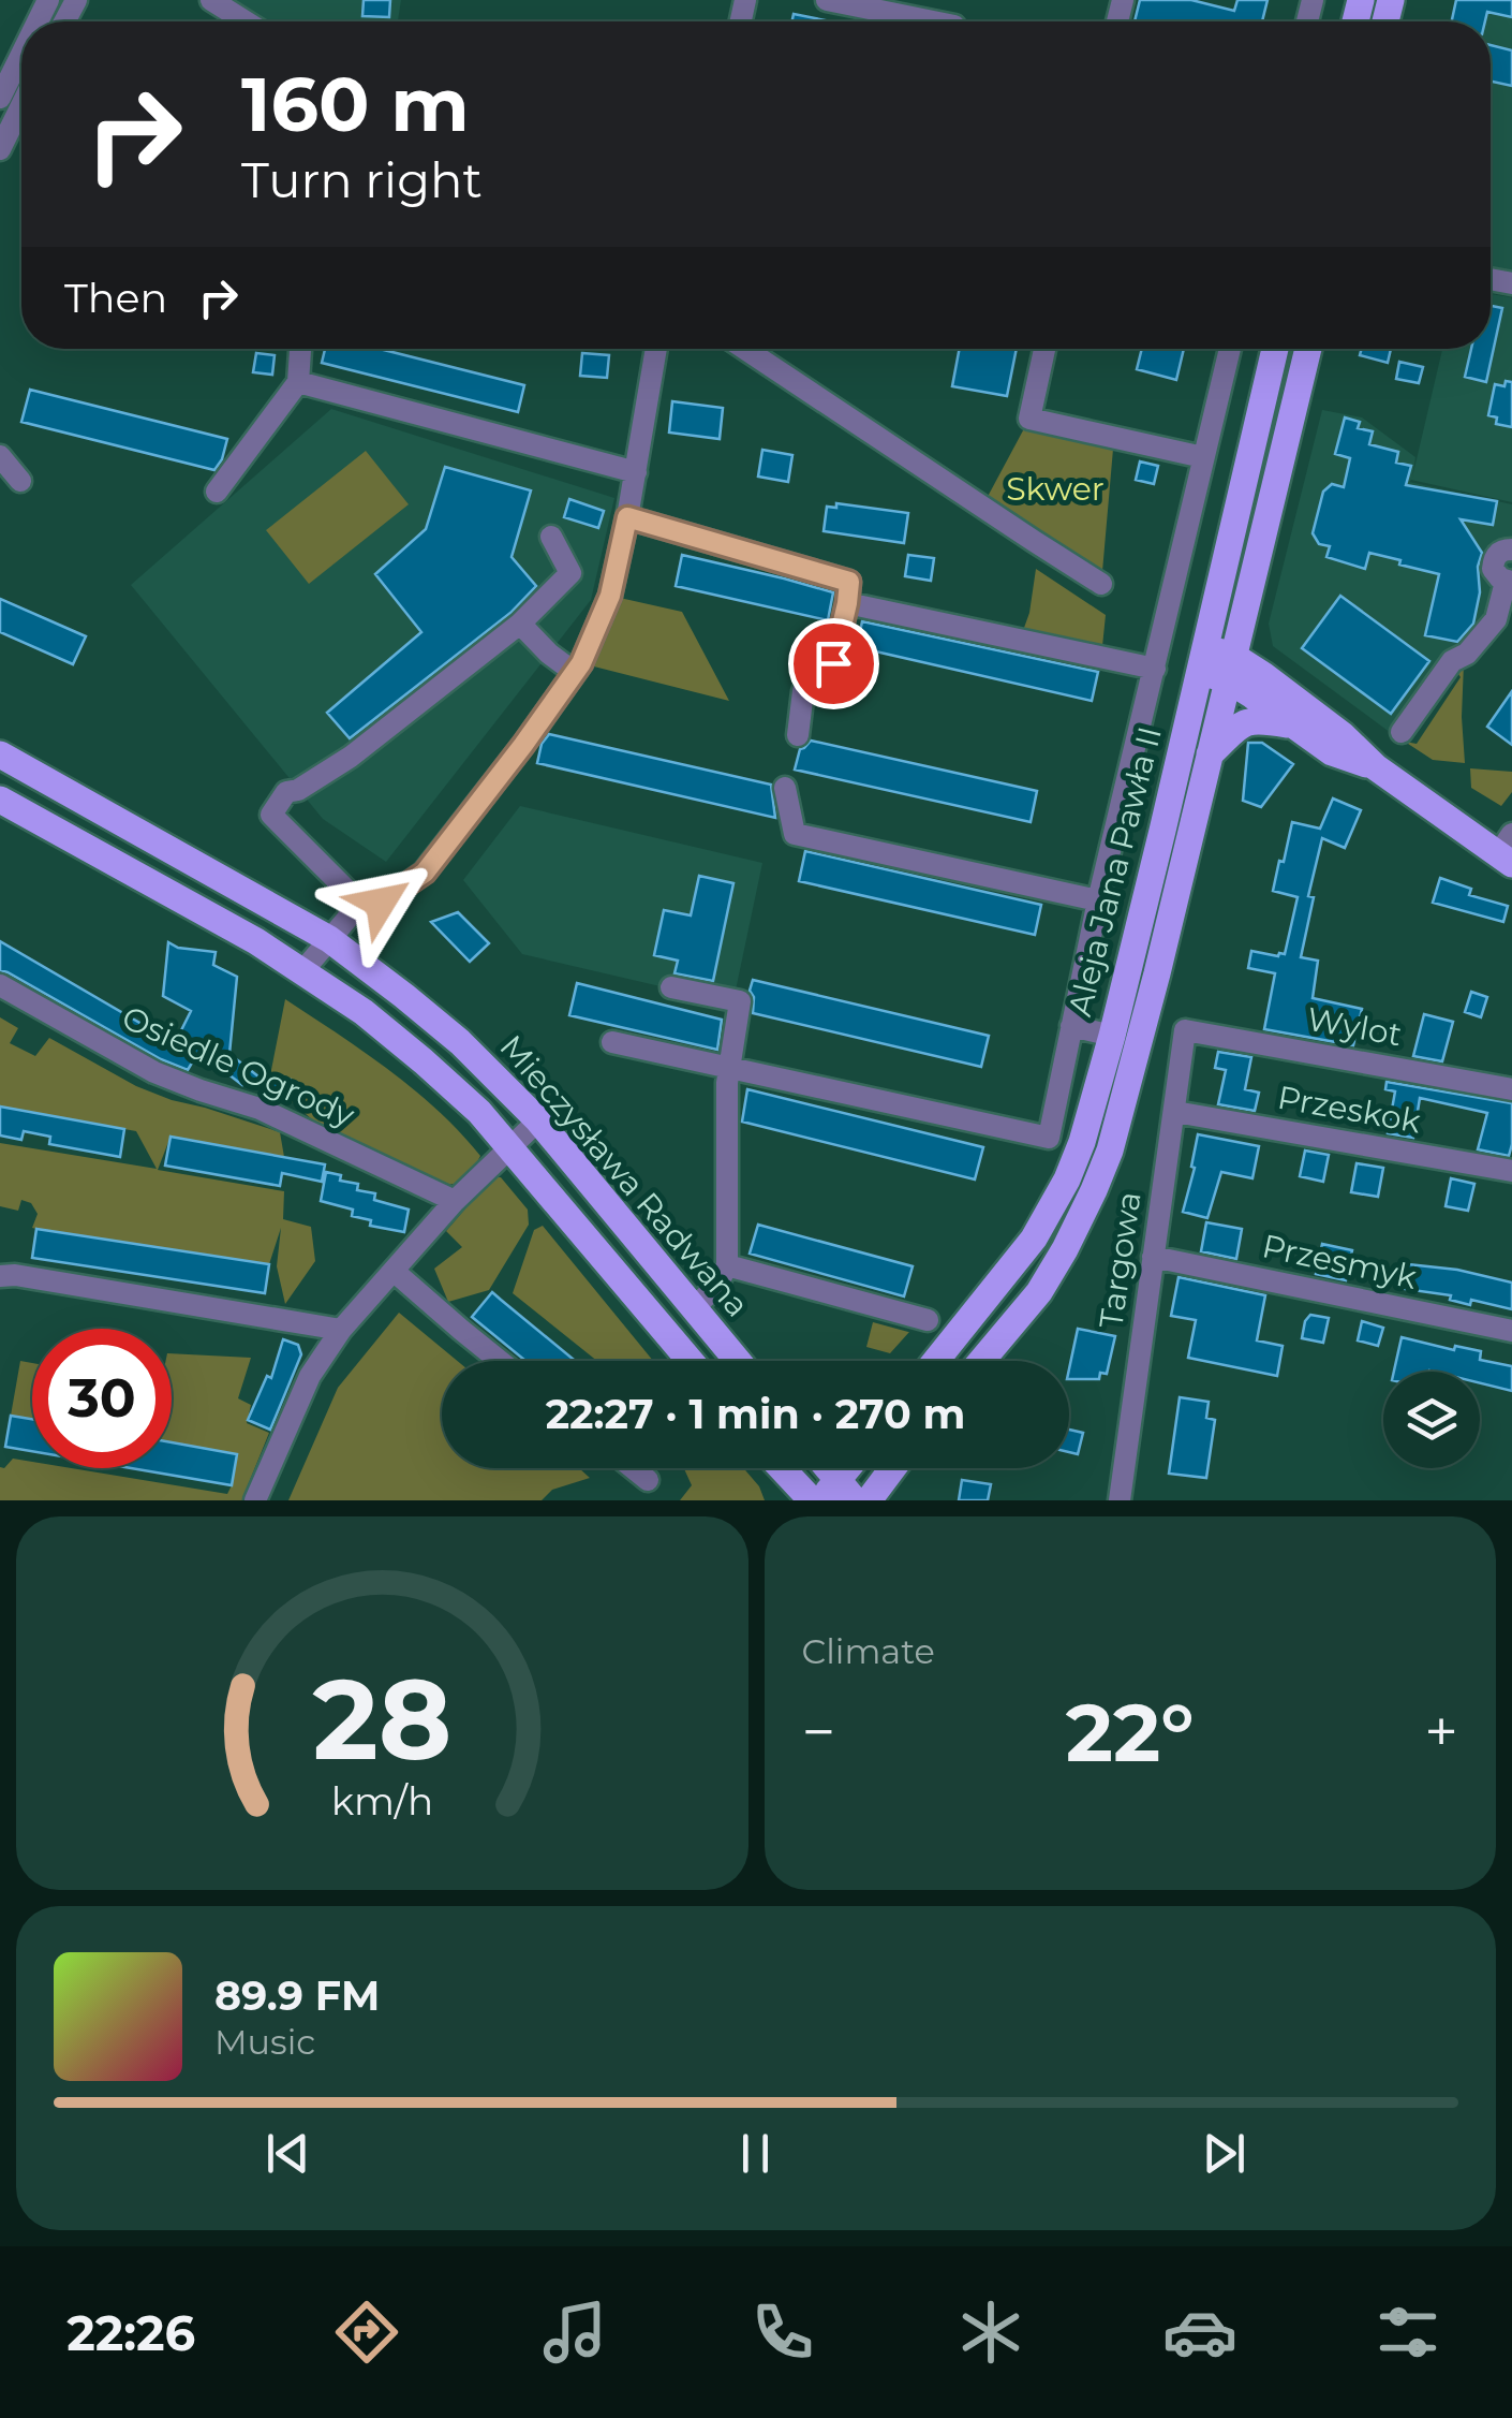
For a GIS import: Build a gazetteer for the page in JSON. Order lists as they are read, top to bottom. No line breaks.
{"streets":{"main road":["Aleja Jana Pawła II","Mieczysława Radwana"],"street":["Wylot","Osiedle Ogrody","Przeskok","Targowa","Przesmyk"]},"crossings":[["Wylot","Targowa"],["Przeskok","Targowa"],["Targowa","Przesmyk"]],"parks":["Skwer"],"page":{"turn":["160 m","Turn right"],"then":"Then","limit":"30","trip":"22:27 · 1 min · 270 m","tile":"Climate","heat":["−","22°","+"],"song":["89.9 FM","Music"],"tabs":"22:26","gauge":["28","km/h"]}}
